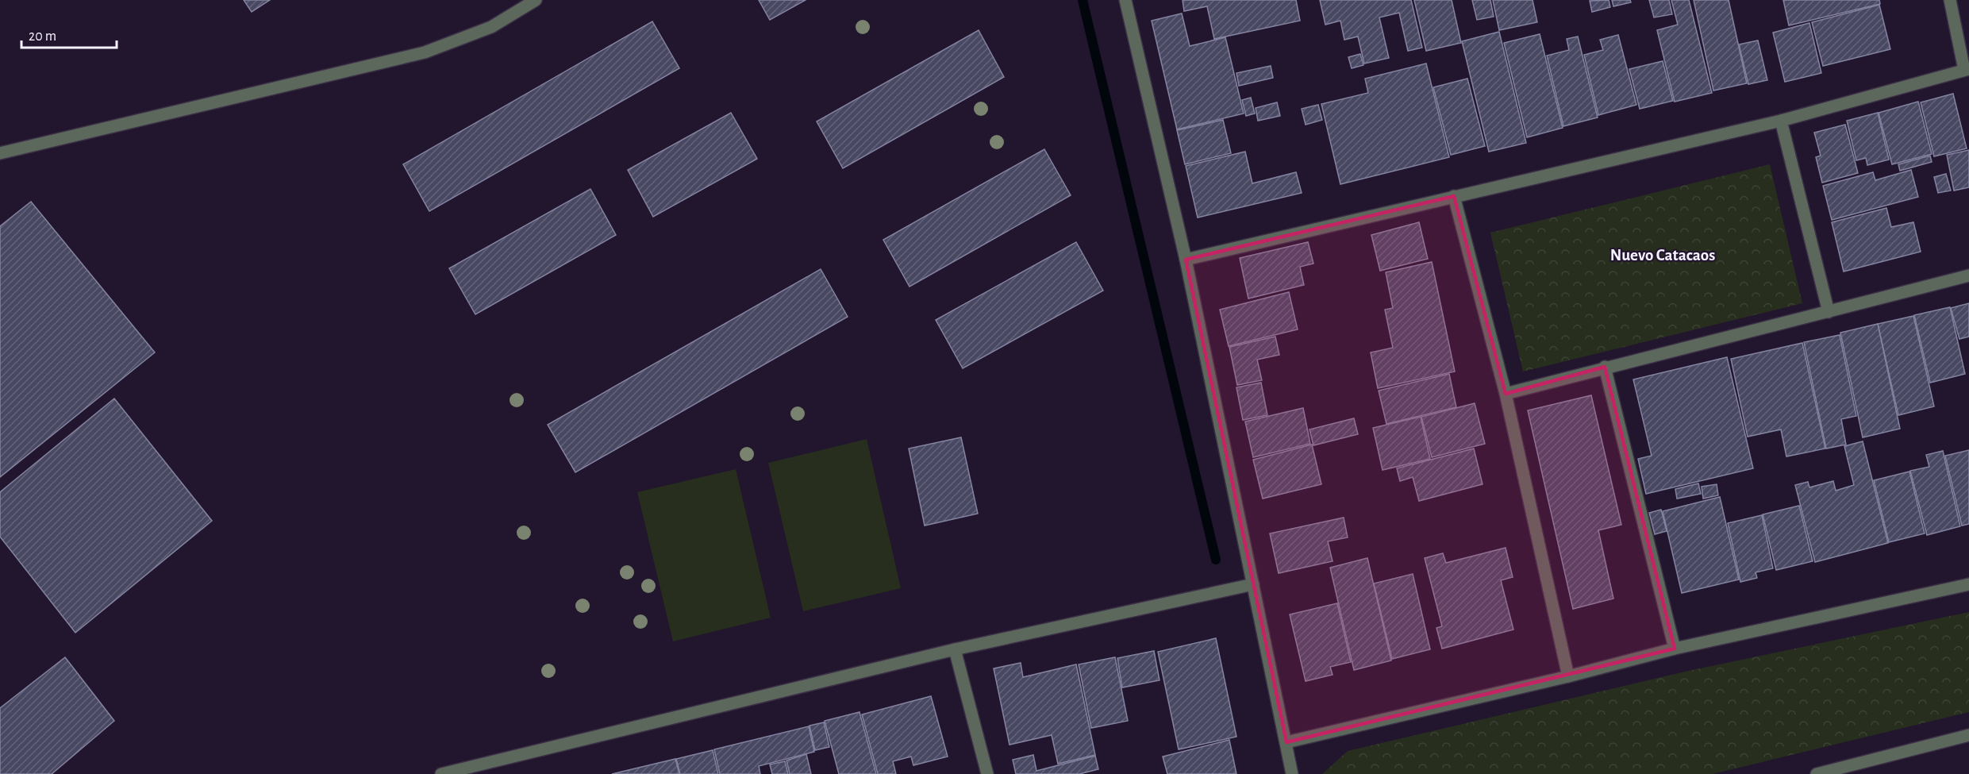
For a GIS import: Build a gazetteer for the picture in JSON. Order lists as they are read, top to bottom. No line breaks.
{"districts":["Nuevo Catacaos"],"scale_bar":"20 m"}
